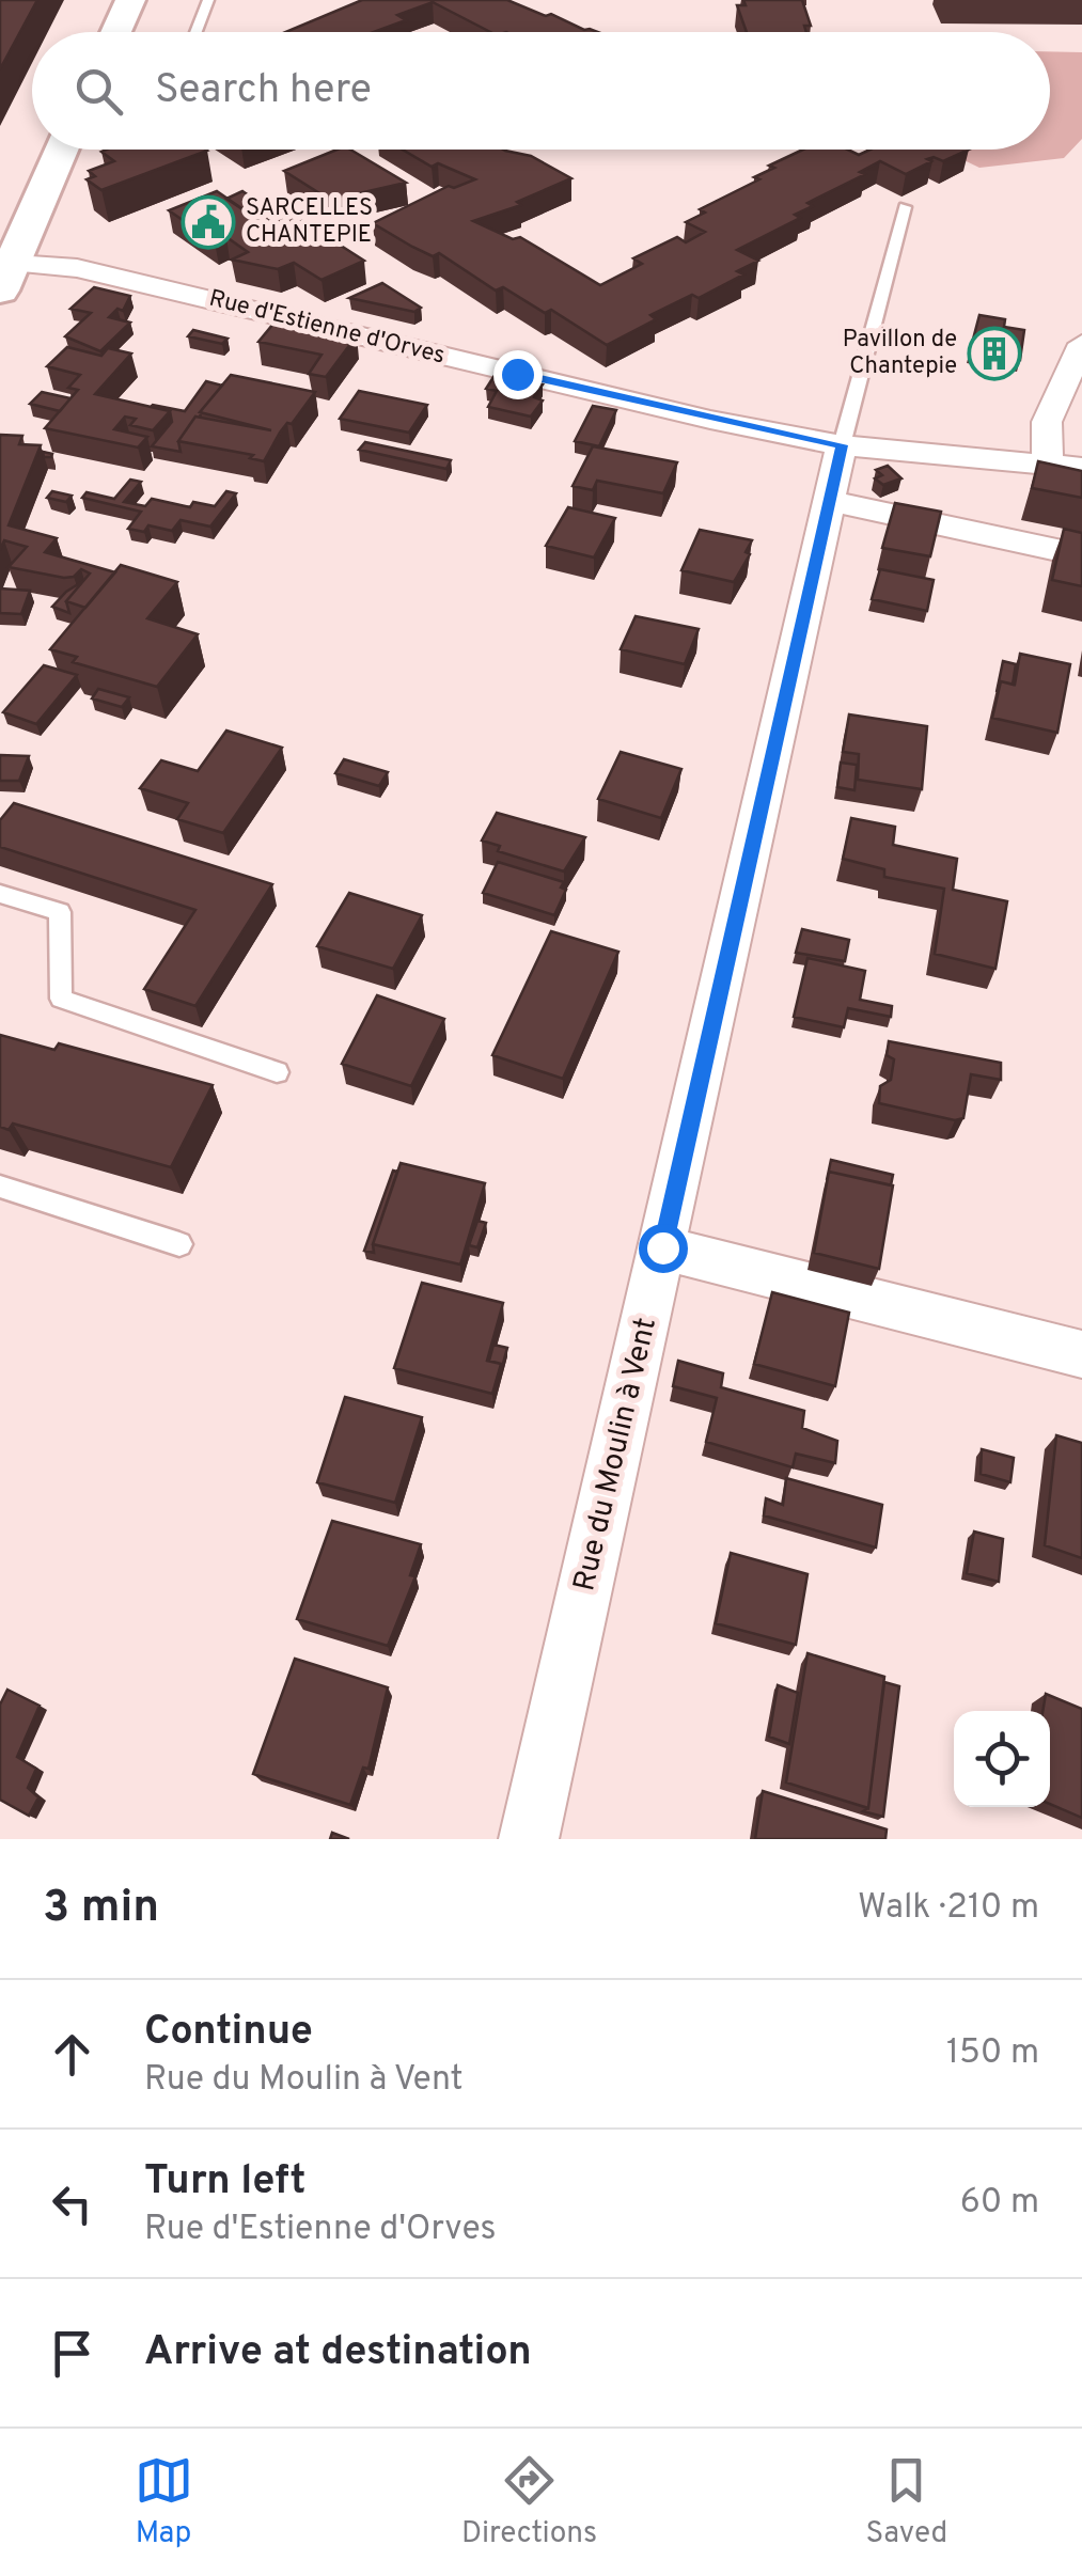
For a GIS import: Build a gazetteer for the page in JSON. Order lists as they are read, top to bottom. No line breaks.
{"streets":{"street":["Rue d'Estienne d'Orves","Rue du Moulin à Vent"]},"crossings":[["Rue d'Estienne d'Orves","Rue du Moulin à Vent"]],"places":{"public building":["SARCELLES CHANTEPIE"],"building":["Pavillon de Chantepie"]},"page":{"search":"Search here","heading":["3 min","Walk · 210 m"],"list":[["Continue","Rue du Moulin à Vent","150 m"],["Turn left","Rue d'Estienne d'Orves","60 m"],"Arrive at destination"],"nav":["Map","Directions","Saved"]}}
